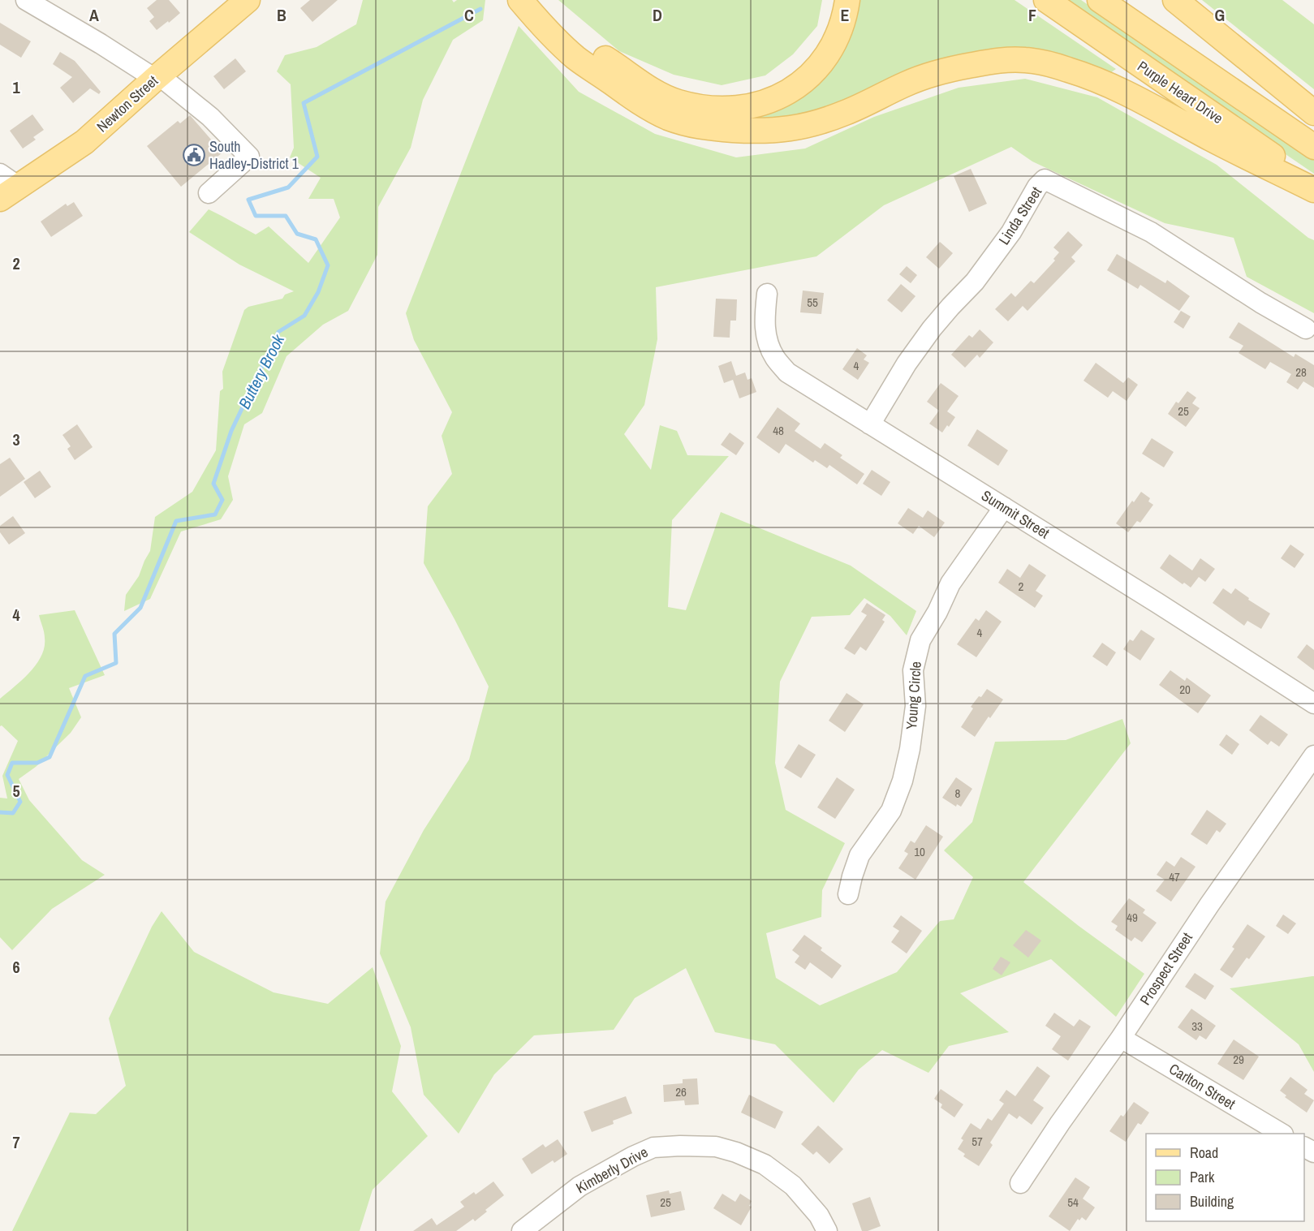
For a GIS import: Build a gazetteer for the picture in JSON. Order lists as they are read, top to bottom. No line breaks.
{"streets":{"main road":["Purple Heart Drive","Newton Street"],"street":["Linda Street","Summit Street","Young Circle","Prospect Street","Carlton Street","Kimberly Drive"]},"crossings":[["Linda Street","Summit Street"],["Summit Street","Young Circle"],["Prospect Street","Carlton Street"]],"water":["Buttery Brook"],"places":{"public building":["South Hadley-District 1"]},"house_numbers":["55","4","28","25","48","2","4","20","8","10","47","49","33","29","26","57","25","54"],"legend":["Road","Park","Building"],"grid":{"columns":["A","B","C","D","E","F","G"],"rows":["1","2","3","4","5","6","7"]}}
